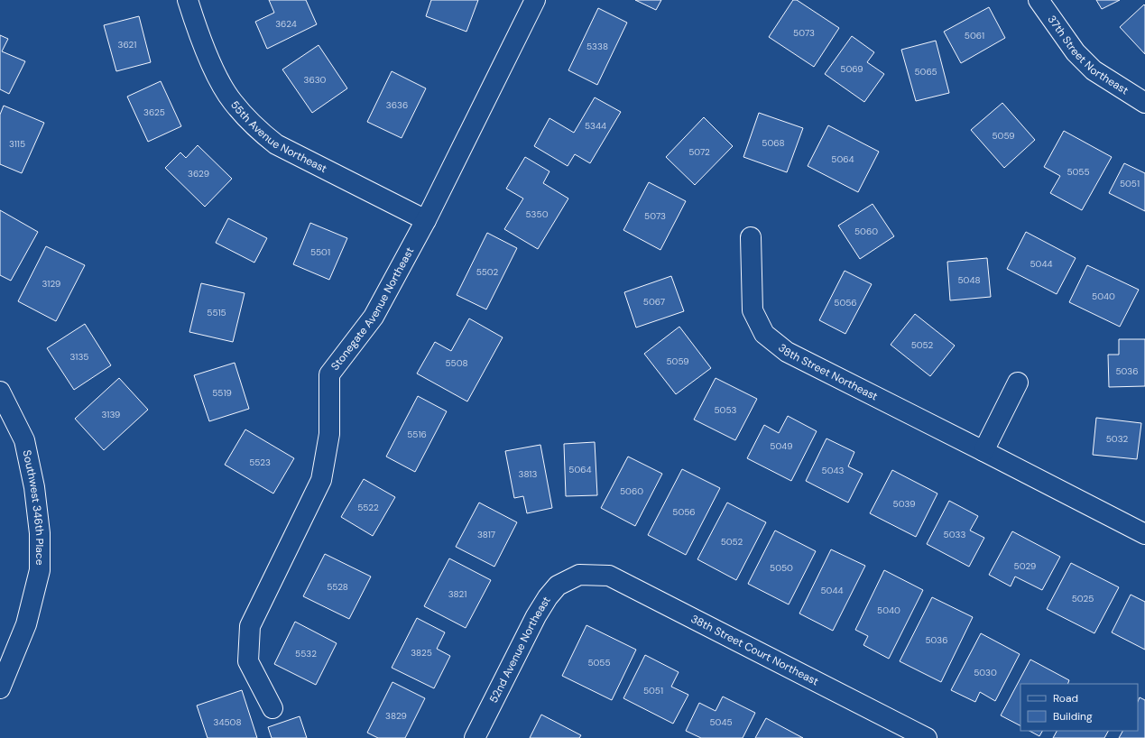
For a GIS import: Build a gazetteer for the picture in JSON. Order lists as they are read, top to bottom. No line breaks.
{"streets":{"street":["37th Street Northeast","55th Avenue Northeast","Stonegate Avenue Northeast","38th Street Northeast","Southwest 346th Place","52nd Avenue Northeast","38th Street Court Northeast"]},"crossings":[["55th Avenue Northeast","Stonegate Avenue Northeast"],["52nd Avenue Northeast","38th Street Court Northeast"]],"house_numbers":["3624","5073","5061","3621","5338","5069","5065","3630","3636","3625","5344","5059","5068","3115","5072","5064","5055","3629","5051","5350","5073","5060","5501","5044","5502","5048","3129","5040","5067","5056","5515","5052","3135","5059","5508","5036","5519","5053","3139","5516","5032","5049","5523","5064","5043","3813","5060","5039","5522","5056","3817","5033","5052","5029","5050","5528","5044","3821","5025","5040","5036","3825","5532","5055","5030","5051","3829","34508","5045"],"legend":["Road","Building"]}
